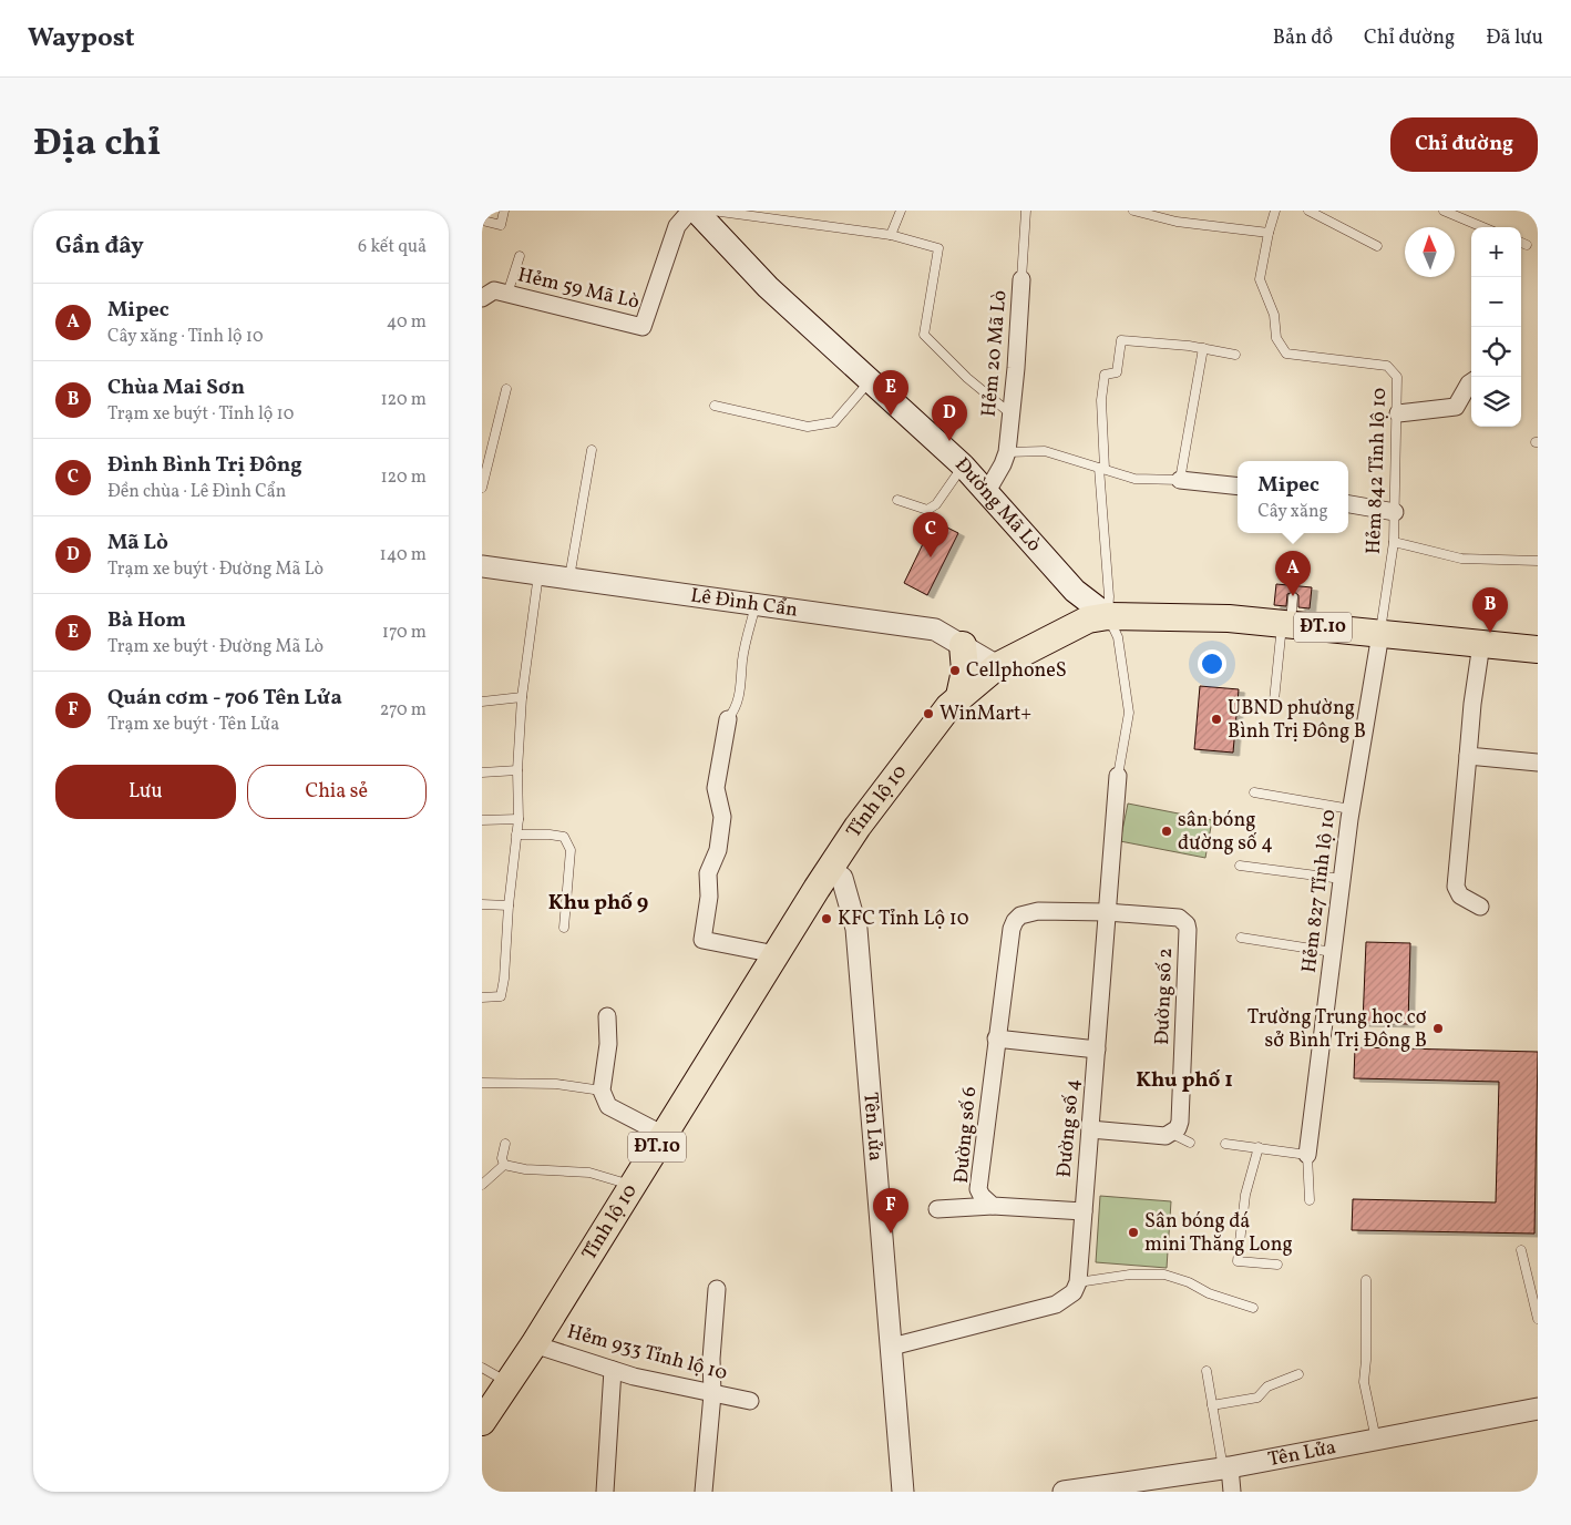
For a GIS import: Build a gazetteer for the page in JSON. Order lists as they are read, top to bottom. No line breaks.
{"streets":{"main road":["Đường Mã Lò","ĐT.10","Tỉnh lộ 10"],"street":["Hẻm 59 Mã Lò","Hẻm 20 Mã Lò","Lê Đình Cẩn","Hẻm 827 Tỉnh lộ 10","Đường số 2","Tên Lửa","Đường số 4","Đường số 6","Hẻm 933 Tỉnh lộ 10"],"lane":["Hẻm 842 Tỉnh lộ 10"]},"crossings":[["Hẻm 20 Mã Lò","Đường Mã Lò"],["Hẻm 842 Tỉnh lộ 10","Tỉnh lộ 10"],["Hẻm 842 Tỉnh lộ 10","Hẻm 827 Tỉnh lộ 10"],["Đường Mã Lò","Tỉnh lộ 10"],["Lê Đình Cẩn","Tỉnh lộ 10"],["Tỉnh lộ 10","Hẻm 827 Tỉnh lộ 10"],["Tỉnh lộ 10","Tên Lửa"],["Tỉnh lộ 10","Hẻm 933 Tỉnh lộ 10"],["Đường số 2","Đường số 4"],["Đường số 2","Đường số 6"],["Đường số 4","Đường số 6"]],"districts":["Khu phố 9","Khu phố 1"],"places":["CellphoneS","WinMart+","UBND phường Bình Trị Đông B","sân bóng đường số 4","KFC Tỉnh Lộ 10","Trường Trung học cơ sở Bình Trị Đông B","Sân bóng đá mini Thăng Long"],"north":"top","page":{"header":"Waypost","nav":["Bản đồ","Chỉ đường","Đã lưu"],"title":"Địa chỉ","buttons":["Chỉ đường",["Lưu","Chia sẻ"]],"heading":["Gần đây","6 kết quả"],"map_buttons":["+","−"],"list":[{"mark":"A","name":"Mipec","note":"Cây xăng · Tỉnh lộ 10","value":"40 m"},{"mark":"B","name":"Chùa Mai Sơn","note":"Trạm xe buýt · Tỉnh lộ 10","value":"120 m"},{"mark":"C","name":"Đình Bình Trị Đông","note":"Đền chùa · Lê Đình Cẩn","value":"120 m"},{"mark":"D","name":"Mã Lò","note":"Trạm xe buýt · Đường Mã Lò","value":"140 m"},{"mark":"E","name":"Bà Hom","note":"Trạm xe buýt · Đường Mã Lò","value":"170 m"},{"mark":"F","name":"Quán cơm - 706 Tên Lửa","note":"Trạm xe buýt · Tên Lửa","value":"270 m"}],"pins":["E","D","C","A","B","F"],"popup":["Mipec","Cây xăng"]}}
